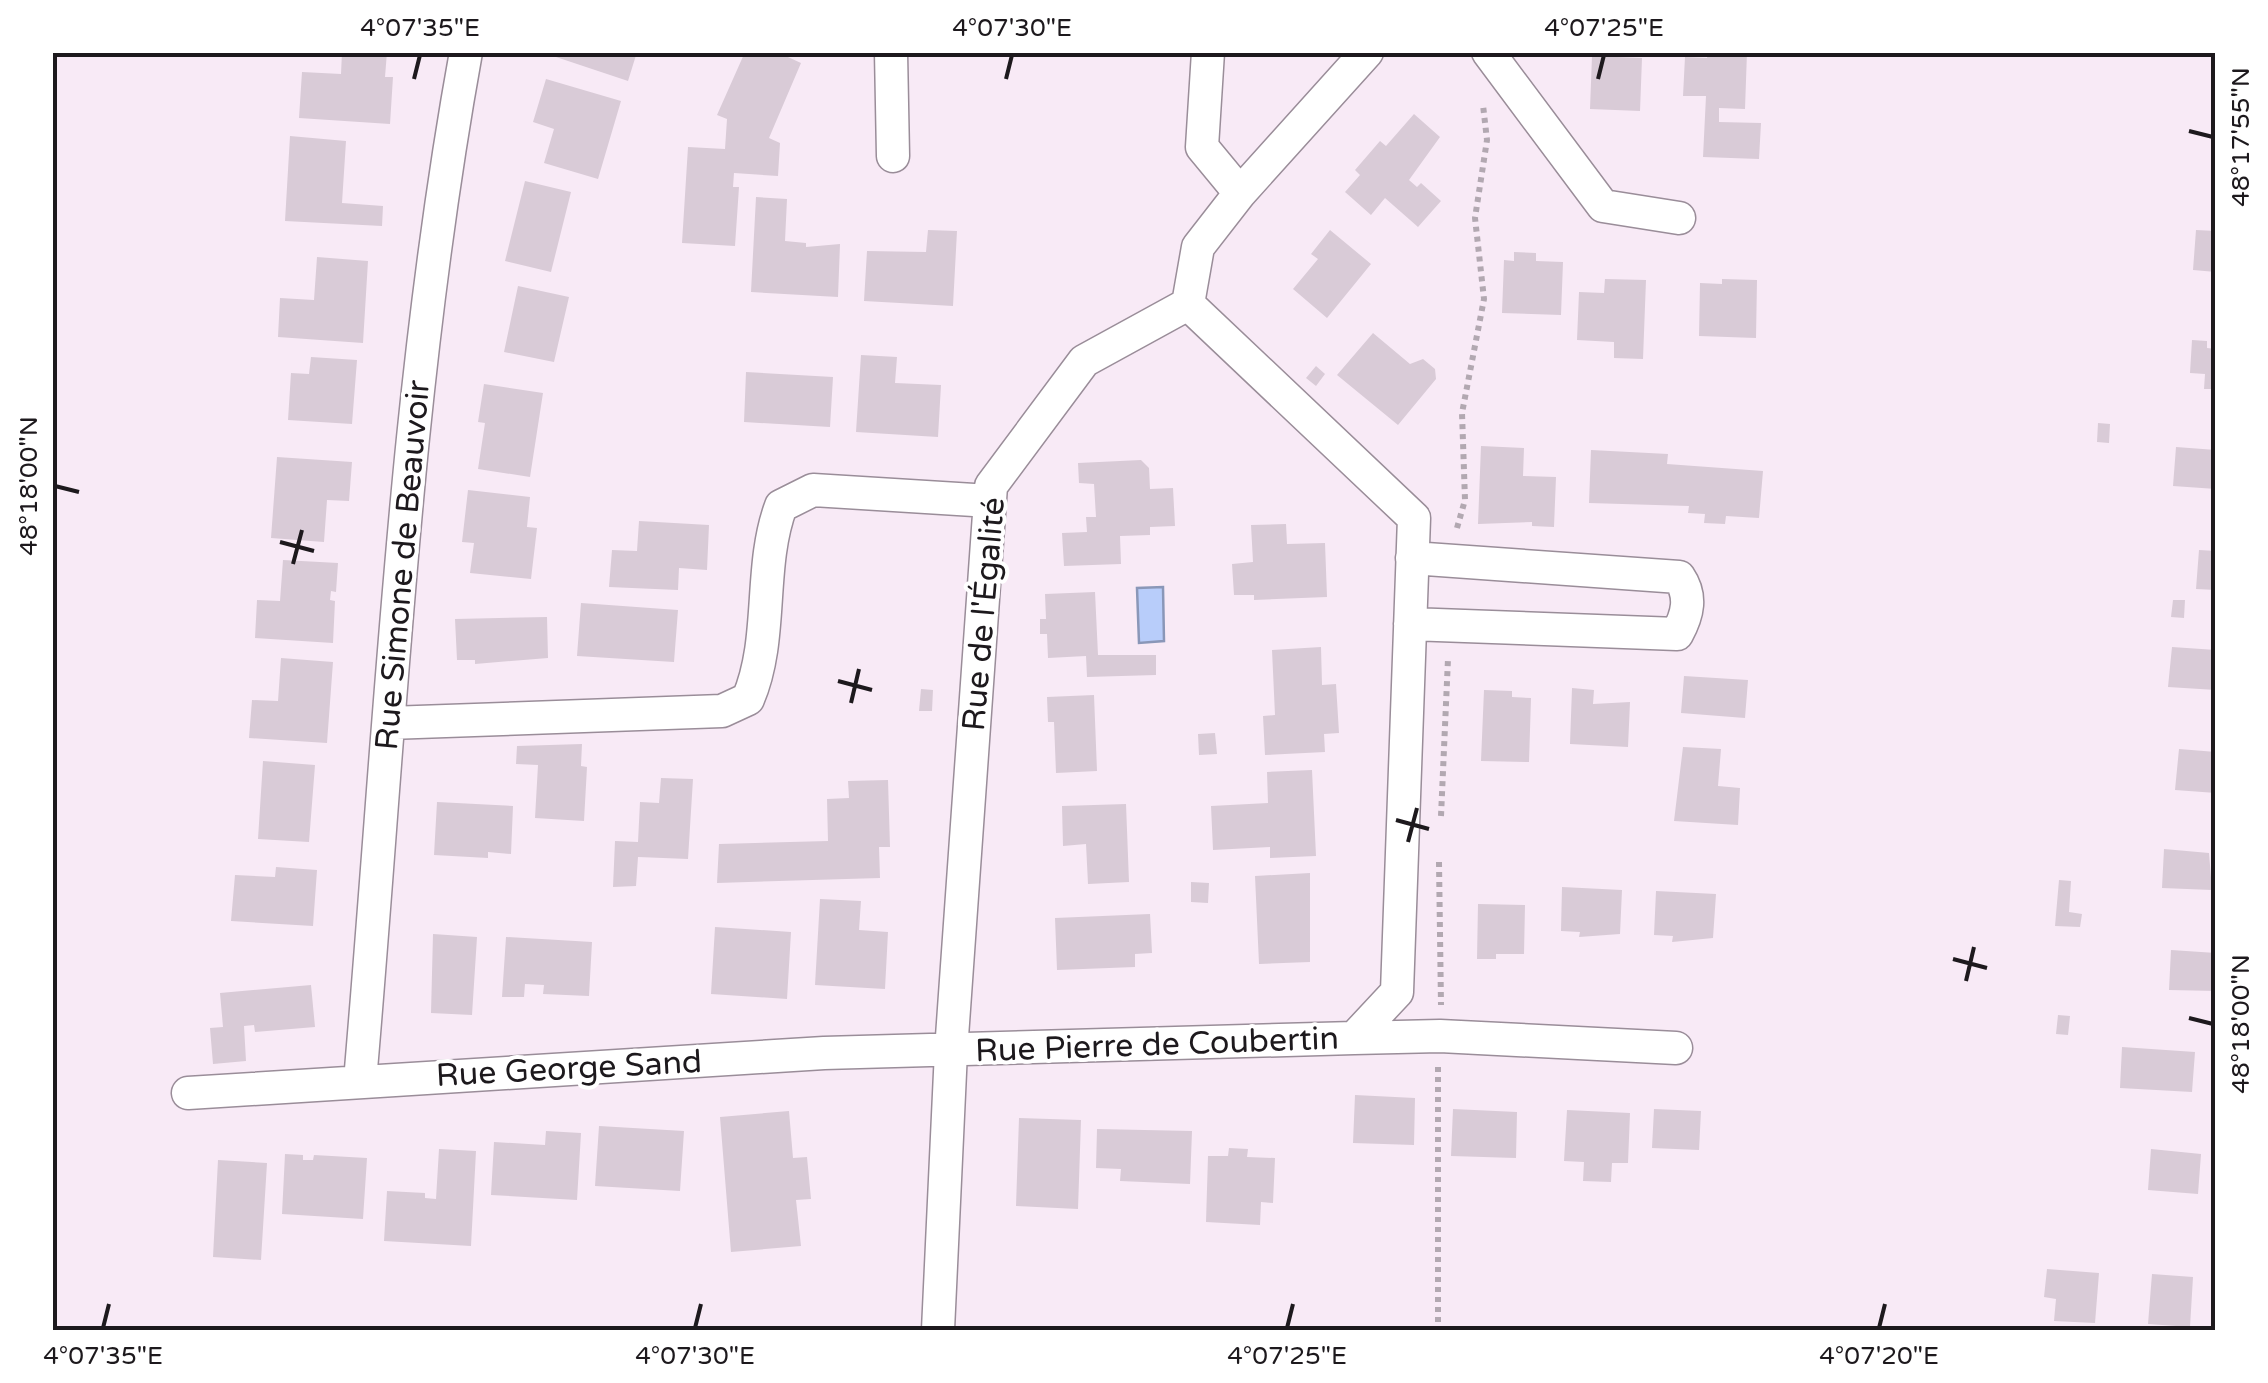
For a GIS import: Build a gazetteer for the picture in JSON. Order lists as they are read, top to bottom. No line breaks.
{"streets":{"street":["Rue Simone de Beauvoir","Rue de l'Égalité","Rue Pierre de Coubertin","Rue George Sand"]},"crossings":[["Rue Simone de Beauvoir","Rue George Sand"],["Rue de l'Égalité","Rue Pierre de Coubertin"],["Rue de l'Égalité","Rue George Sand"],["Rue Pierre de Coubertin","Rue George Sand"]],"coordinates":["4°07'35\"E","4°07'30\"E","4°07'25\"E","48°17'55\"N","48°18'00\"N","4°07'20\"E"]}
